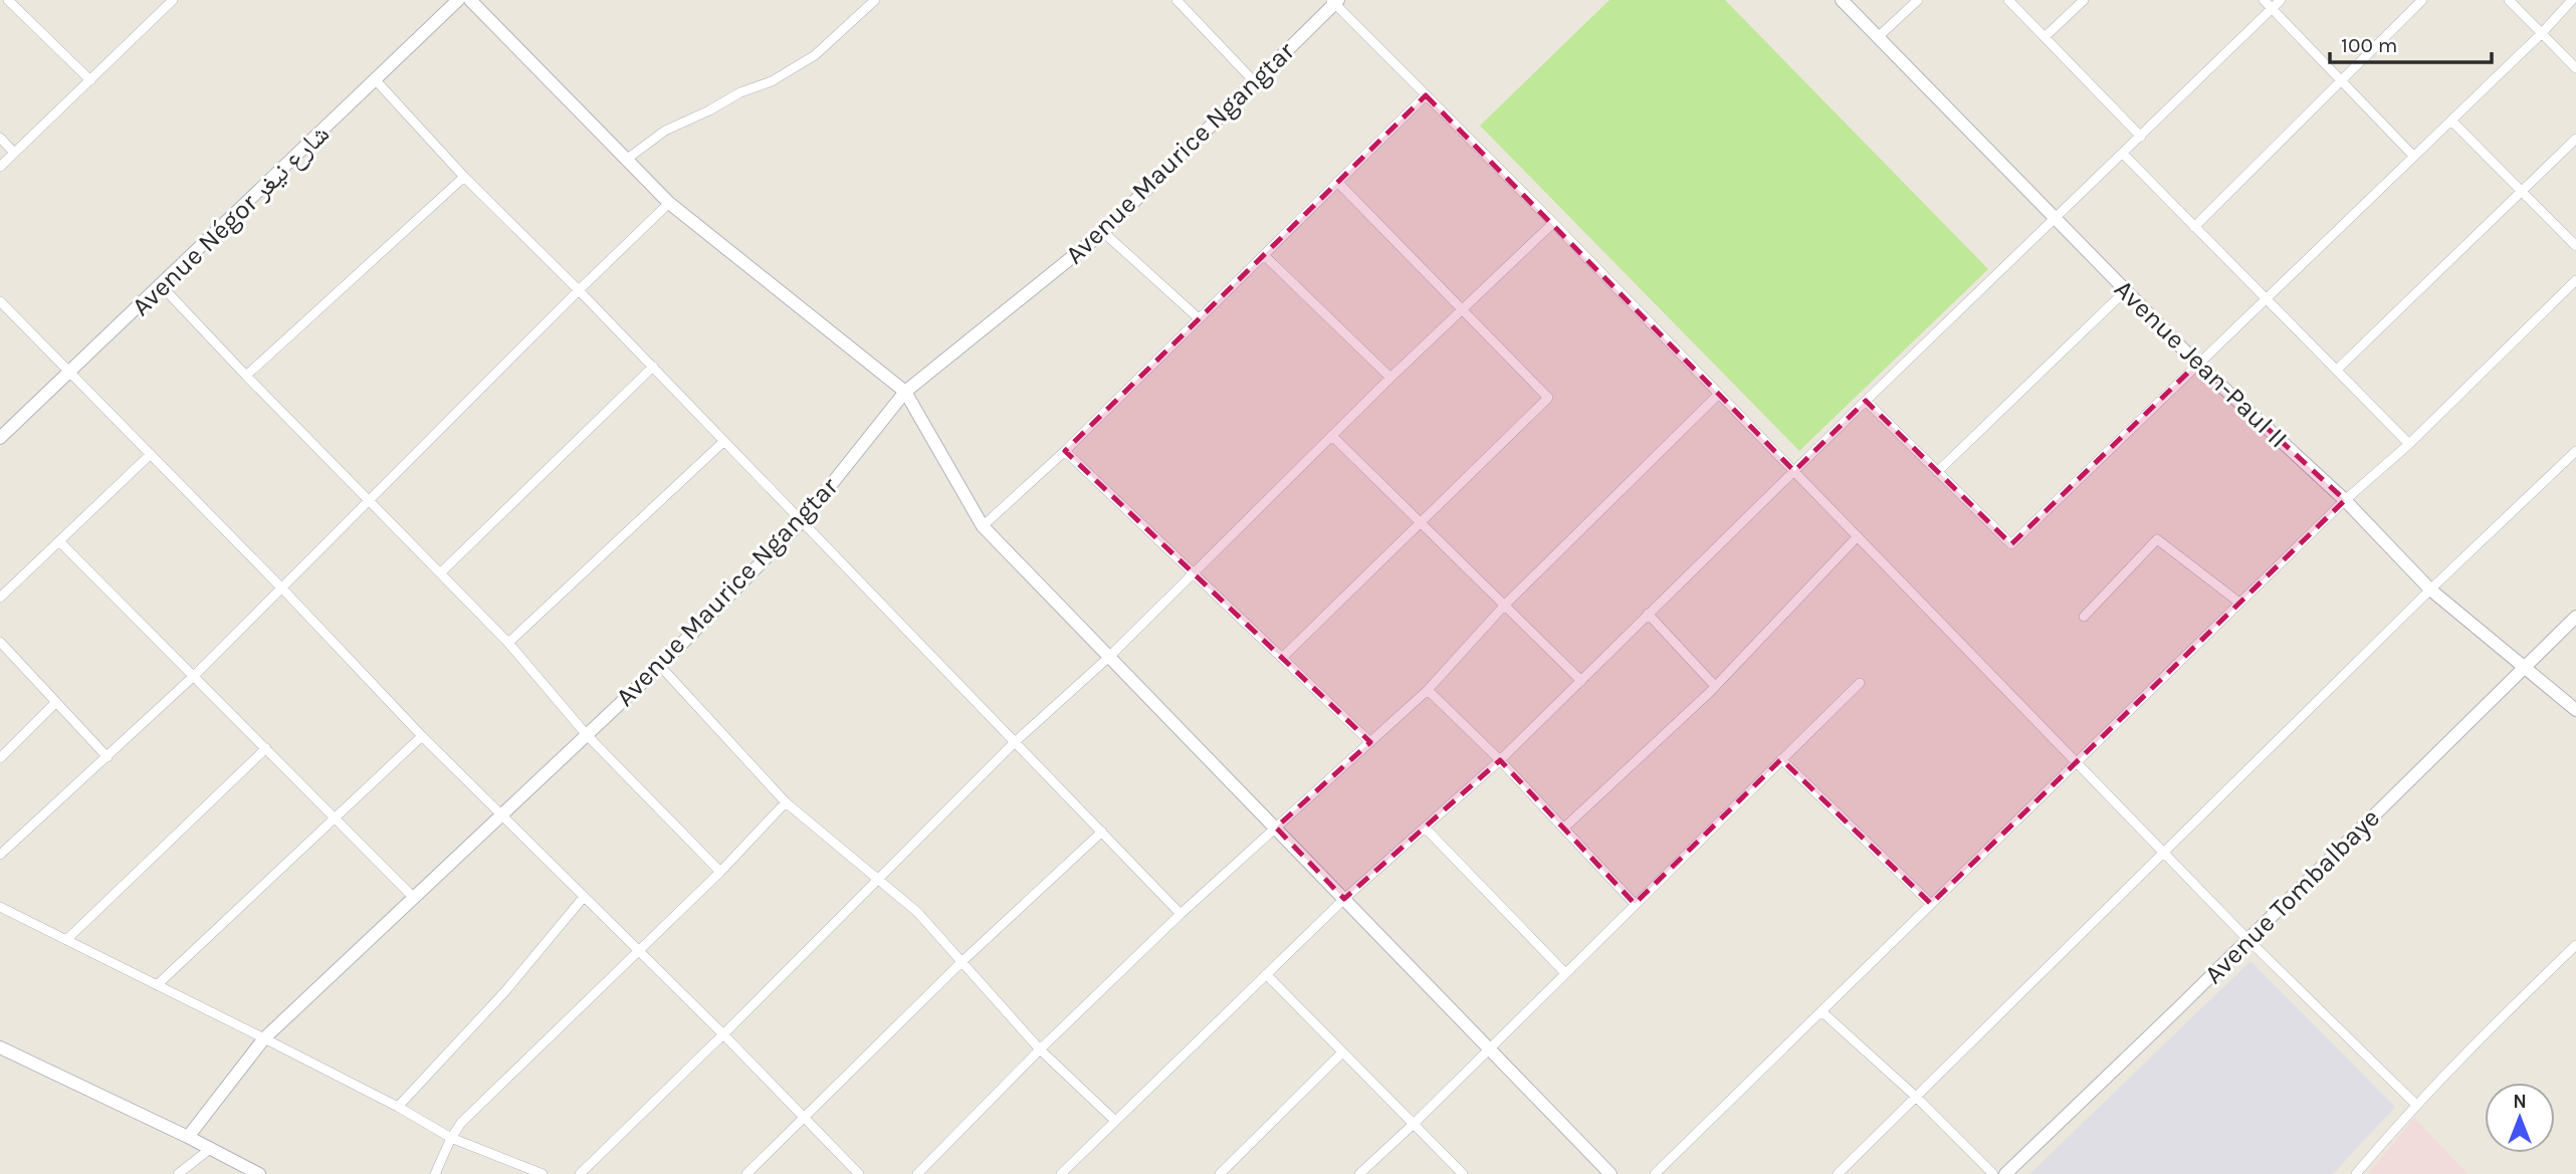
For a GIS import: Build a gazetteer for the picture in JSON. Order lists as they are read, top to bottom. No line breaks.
{"streets":{"street":["Avenue Maurice Ngangtar","Avenue Négor شارع نيغر","Avenue Jean-Paul II","Avenue Tombalbaye"]},"crossings":[["Avenue Jean-Paul II","Avenue Tombalbaye"]],"scale_bar":"100 m","north":"top"}
